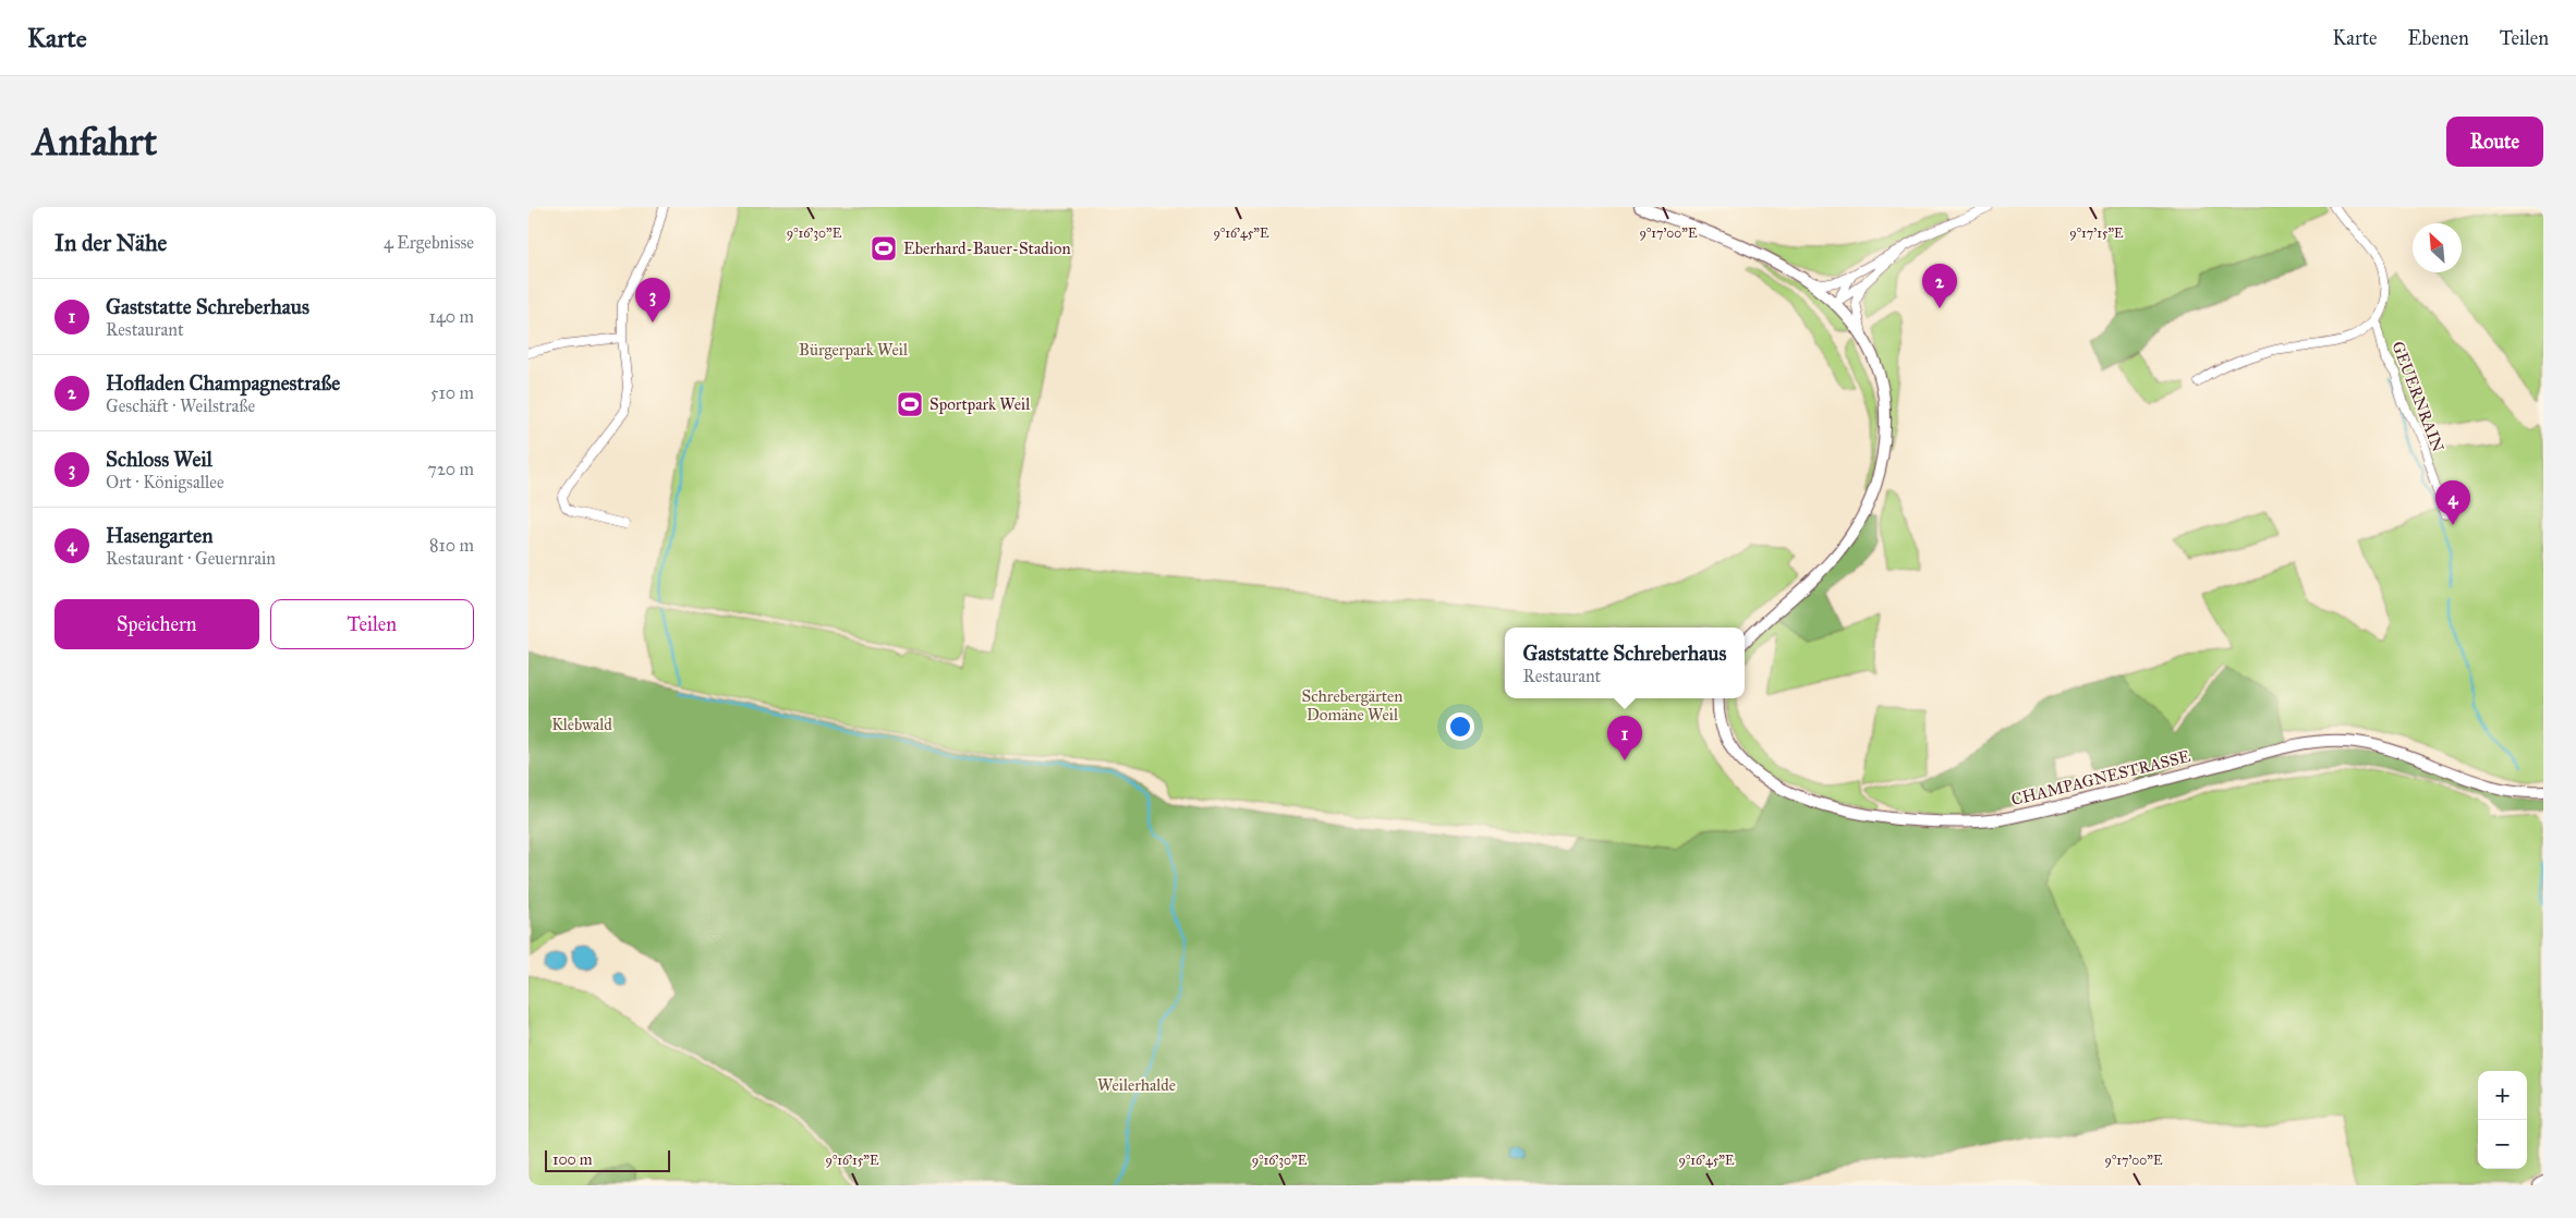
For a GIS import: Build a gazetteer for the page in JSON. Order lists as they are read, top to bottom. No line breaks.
{"streets":{"main road":["CHAMPAGNESTRASSE"],"street":["GEUERNRAIN"]},"parks":["Bürgerpark Weil","Schrebergärten Domäne Weil","Klebwald","Weilerhalde"],"places":{"sports":["Eberhard-Bauer-Stadion","Sportpark Weil"]},"scale_bar":"100 m","north":"top left","page":{"header":"Karte","nav":["Karte","Ebenen","Teilen"],"buttons":["Route",["Speichern","Teilen"]],"title":"Anfahrt","heading":["In der Nähe","4 Ergebnisse"],"pins":["2","3","4","1"],"list":[{"mark":"1","name":"Gaststatte Schreberhaus","note":"Restaurant","value":"140 m"},{"mark":"2","name":"Hofladen Champagnestraße","note":"Geschäft · Weilstraße","value":"510 m"},{"mark":"3","name":"Schloss Weil","note":"Ort · Königsallee","value":"720 m"},{"mark":"4","name":"Hasengarten","note":"Restaurant · Geuernrain","value":"810 m"}],"popup":["Gaststatte Schreberhaus","Restaurant"],"map_buttons":["+","−"],"scale":"100 m"},"coordinates":["9°16'30\"E","9°17'00\"E","9°17'15\"E","9°16'45\"E","9°16'15\"E"]}
